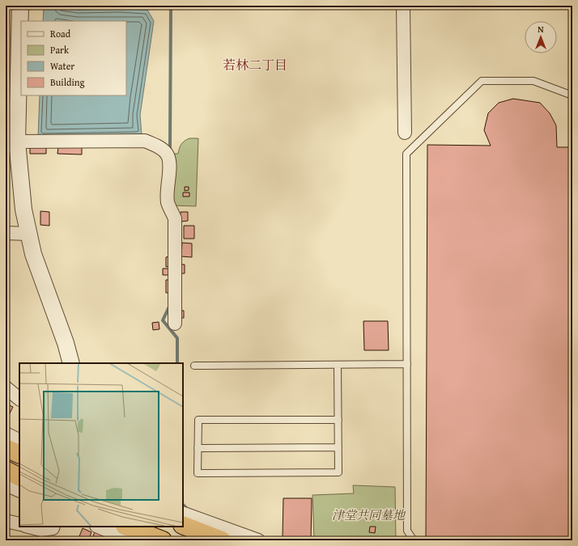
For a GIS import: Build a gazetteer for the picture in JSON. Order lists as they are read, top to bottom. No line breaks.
{"districts":["若林二丁目"],"parks":["津堂共同墓地"],"legend":["Road","Park","Water","Building"],"north":"top"}
